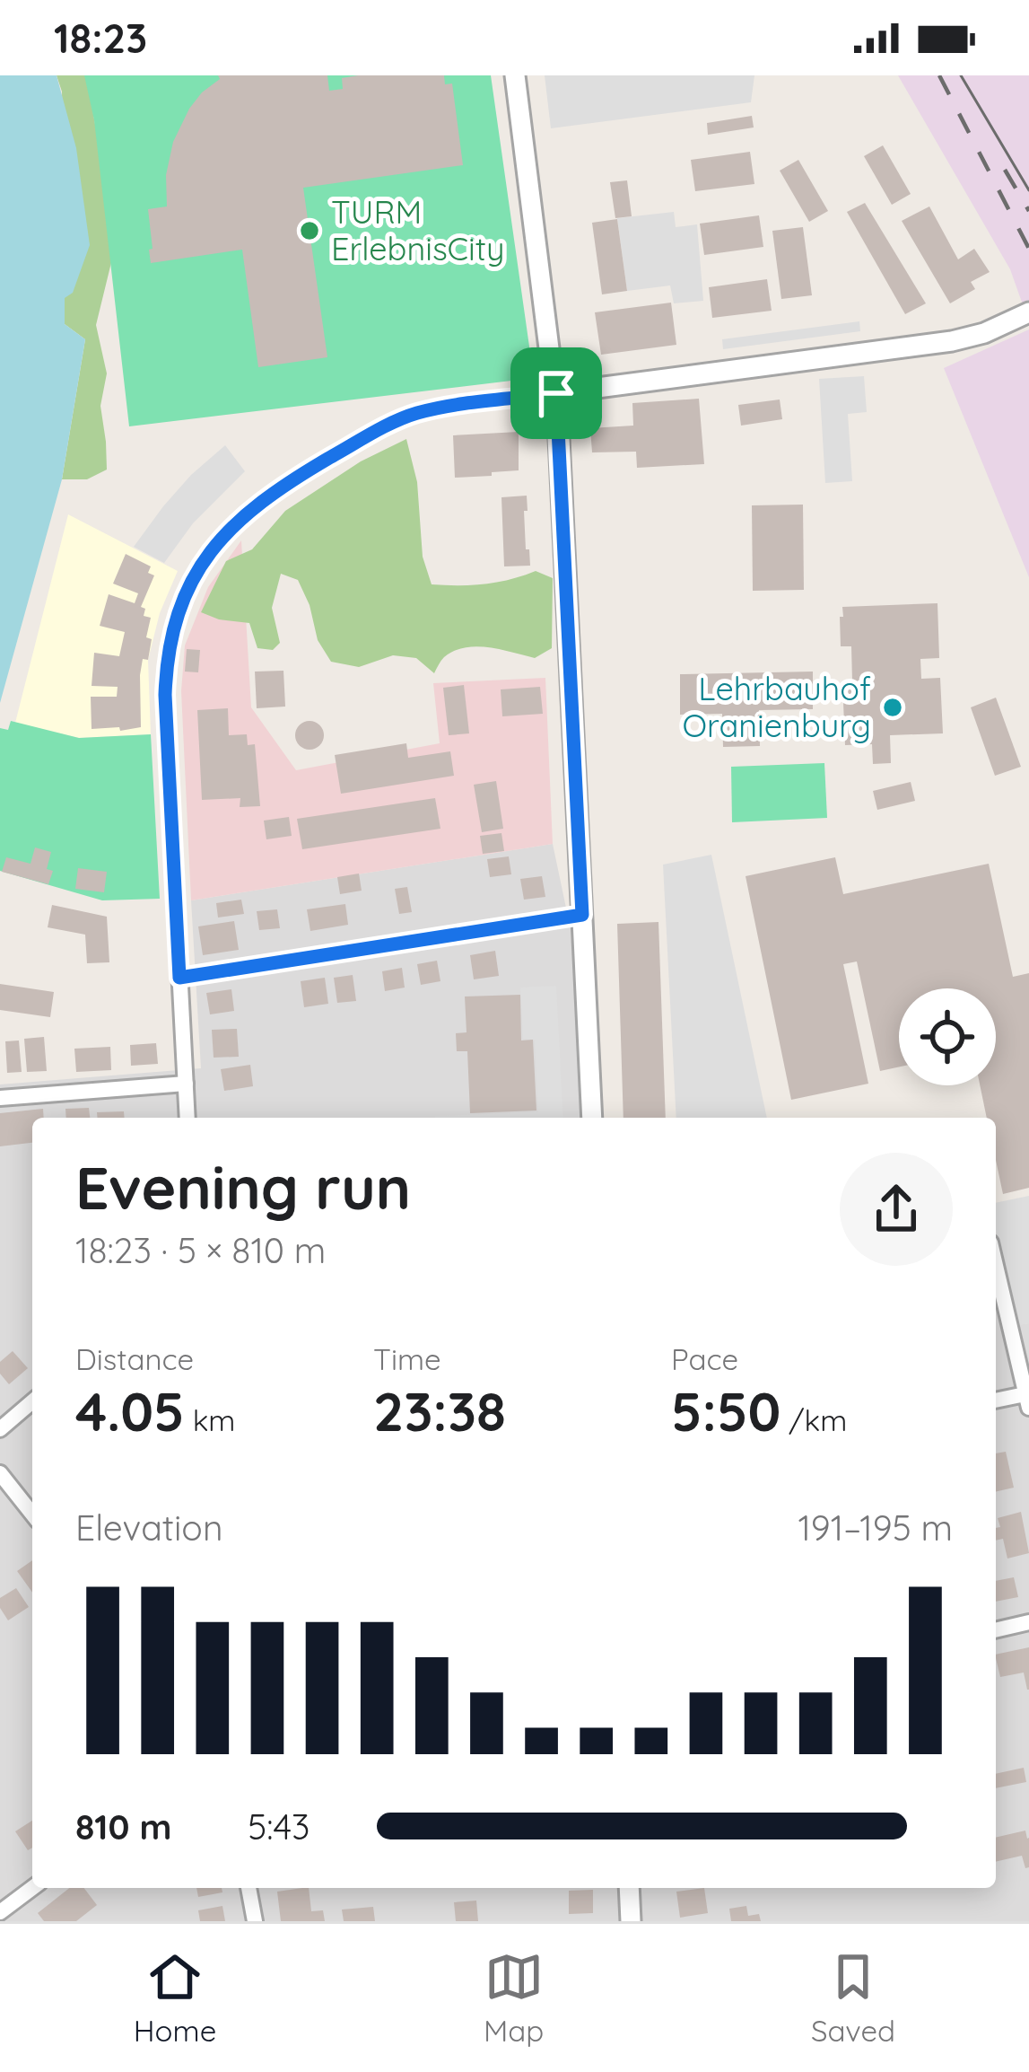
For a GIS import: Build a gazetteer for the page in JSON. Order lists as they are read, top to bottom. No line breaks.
{"places":["TURM ErlebnisCity","Lehrbauhof Oranienburg"],"page":{"status":"18:23","heading":["Evening run","18:23 · 5 × 810 m"],"stats":[["Distance","4.05 km"],["Time","23:38"],["Pace","5:50 /km"]],"chart":["Elevation","191–195 m"],"list":[{"name":"810 m","note":"5:43"}],"tabs":["Home","Map","Saved"]}}
